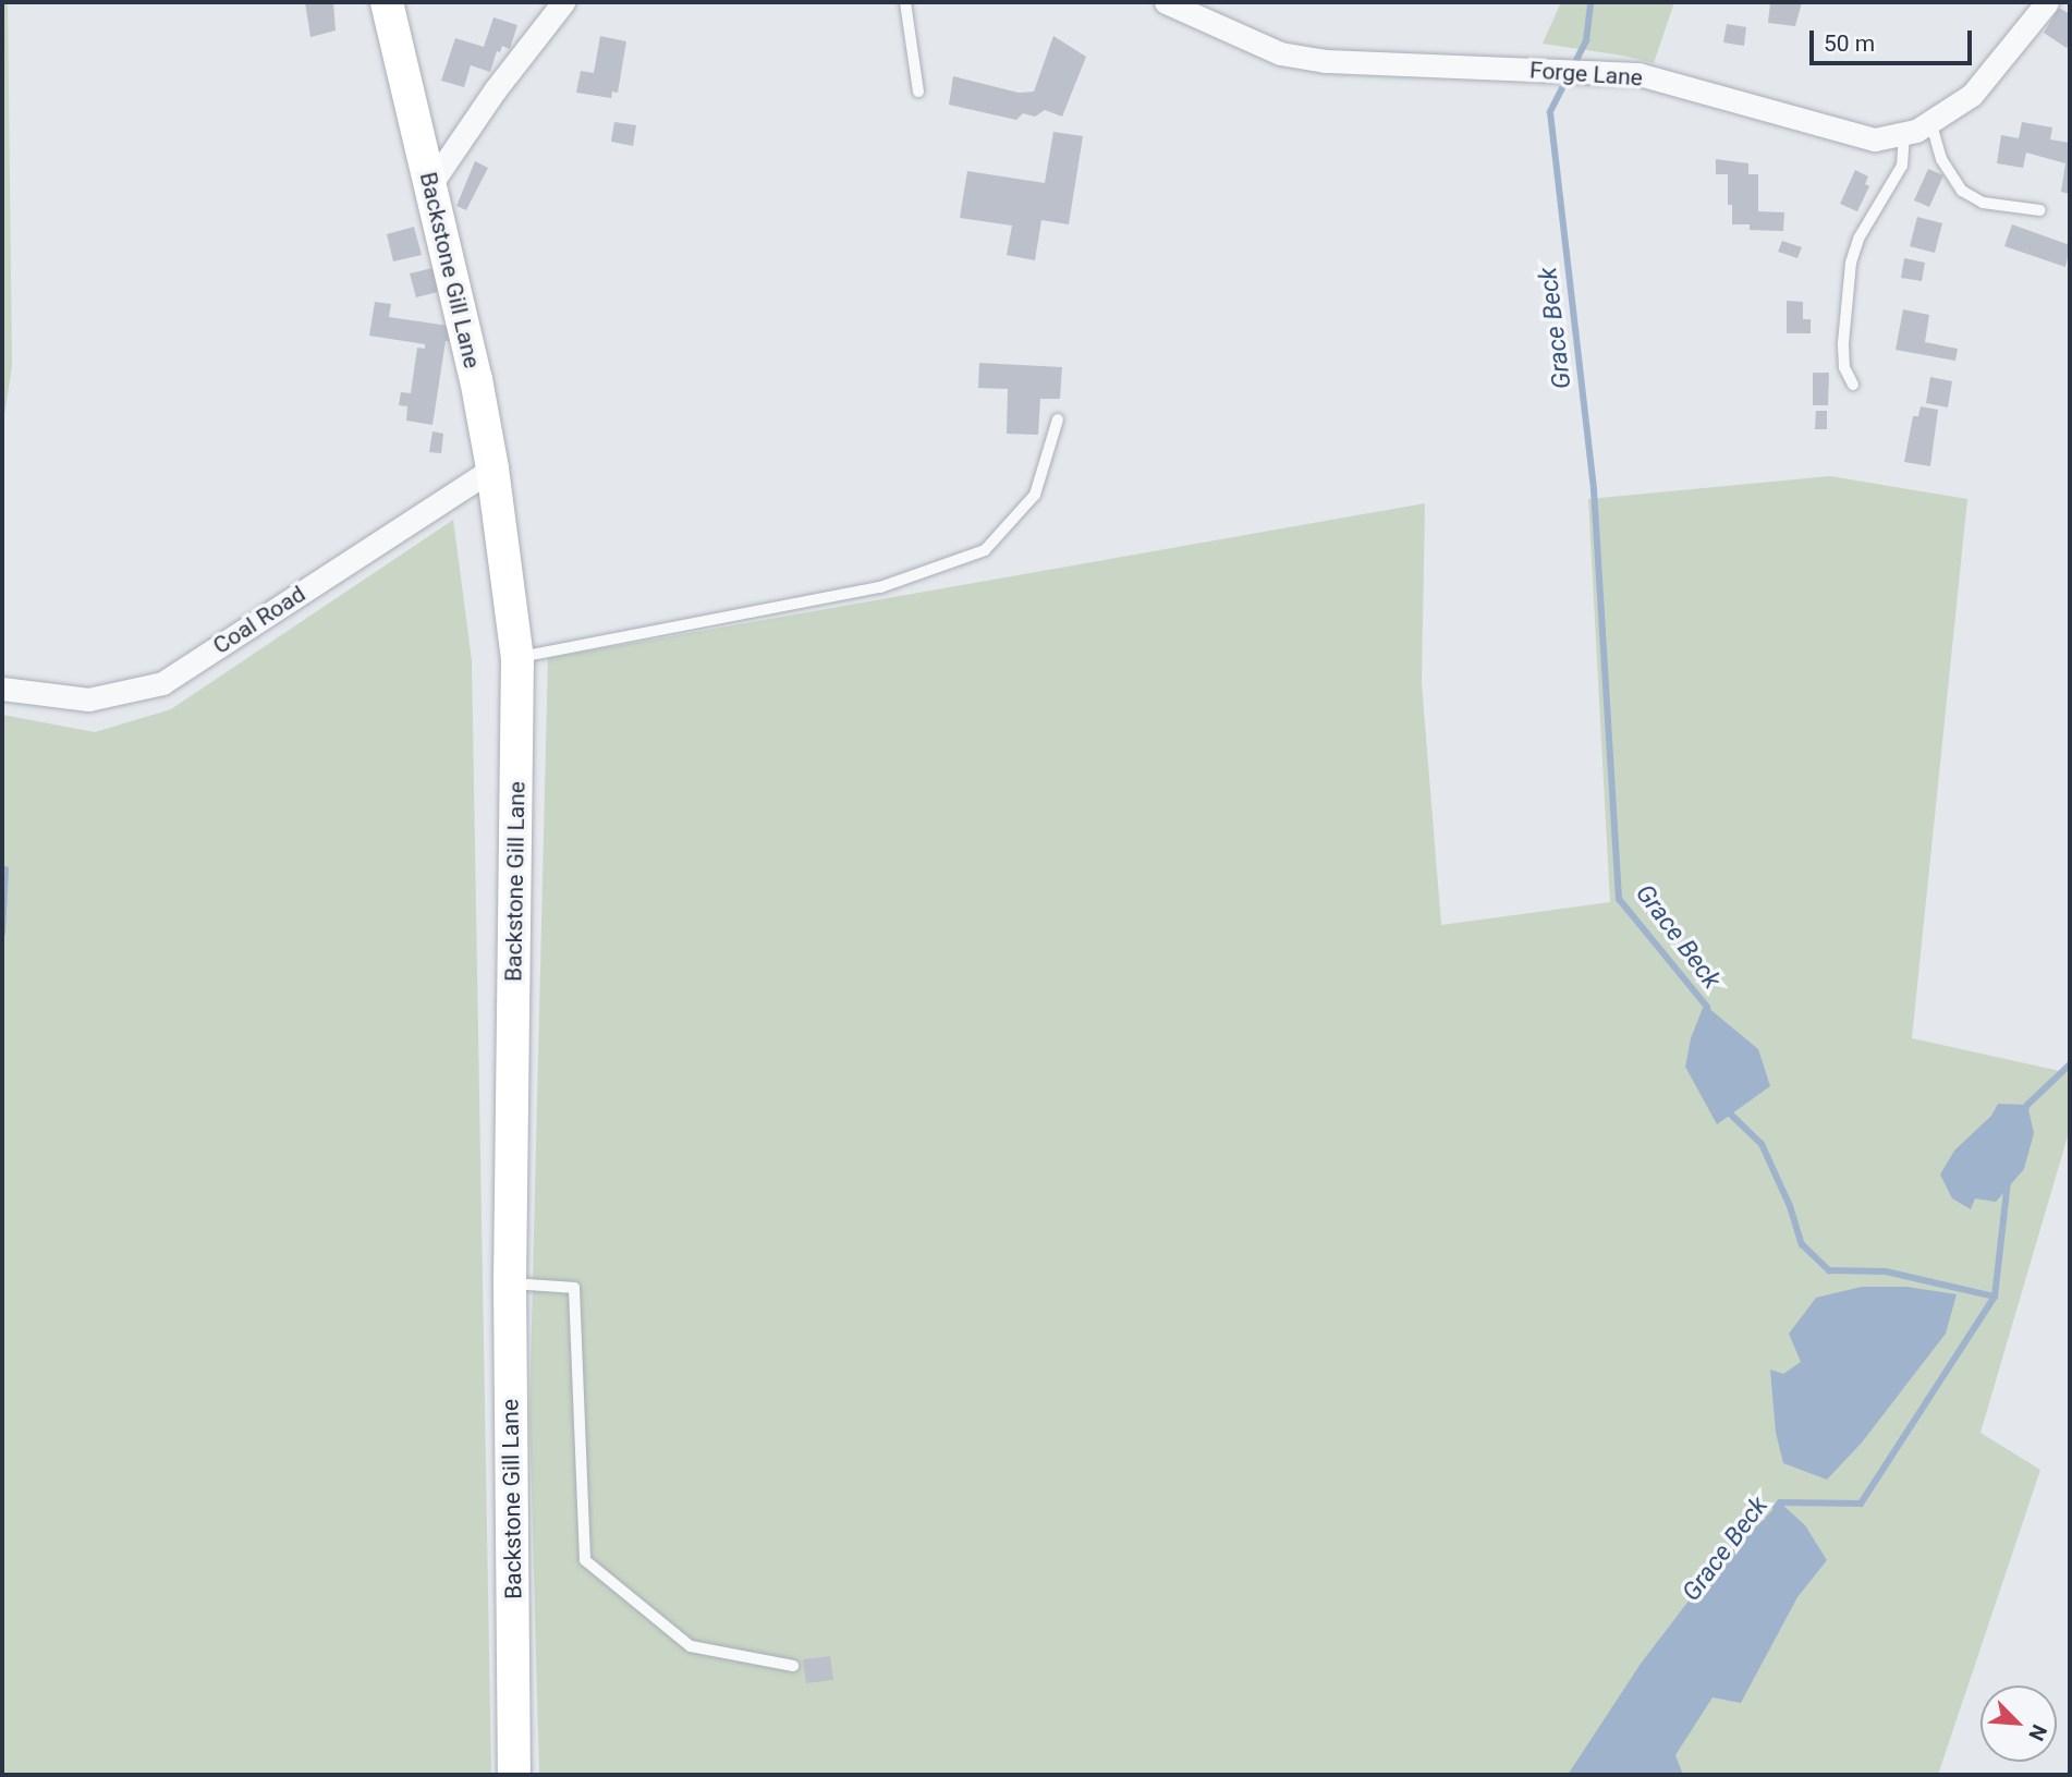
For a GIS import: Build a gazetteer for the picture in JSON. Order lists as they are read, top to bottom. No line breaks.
{"streets":{"street":["Forge Lane","Backstone Gill Lane","Coal Road"]},"crossings":[["Backstone Gill Lane","Coal Road"]],"water":["Grace Beck"],"scale_bar":"50 m","north":"bottom right"}
